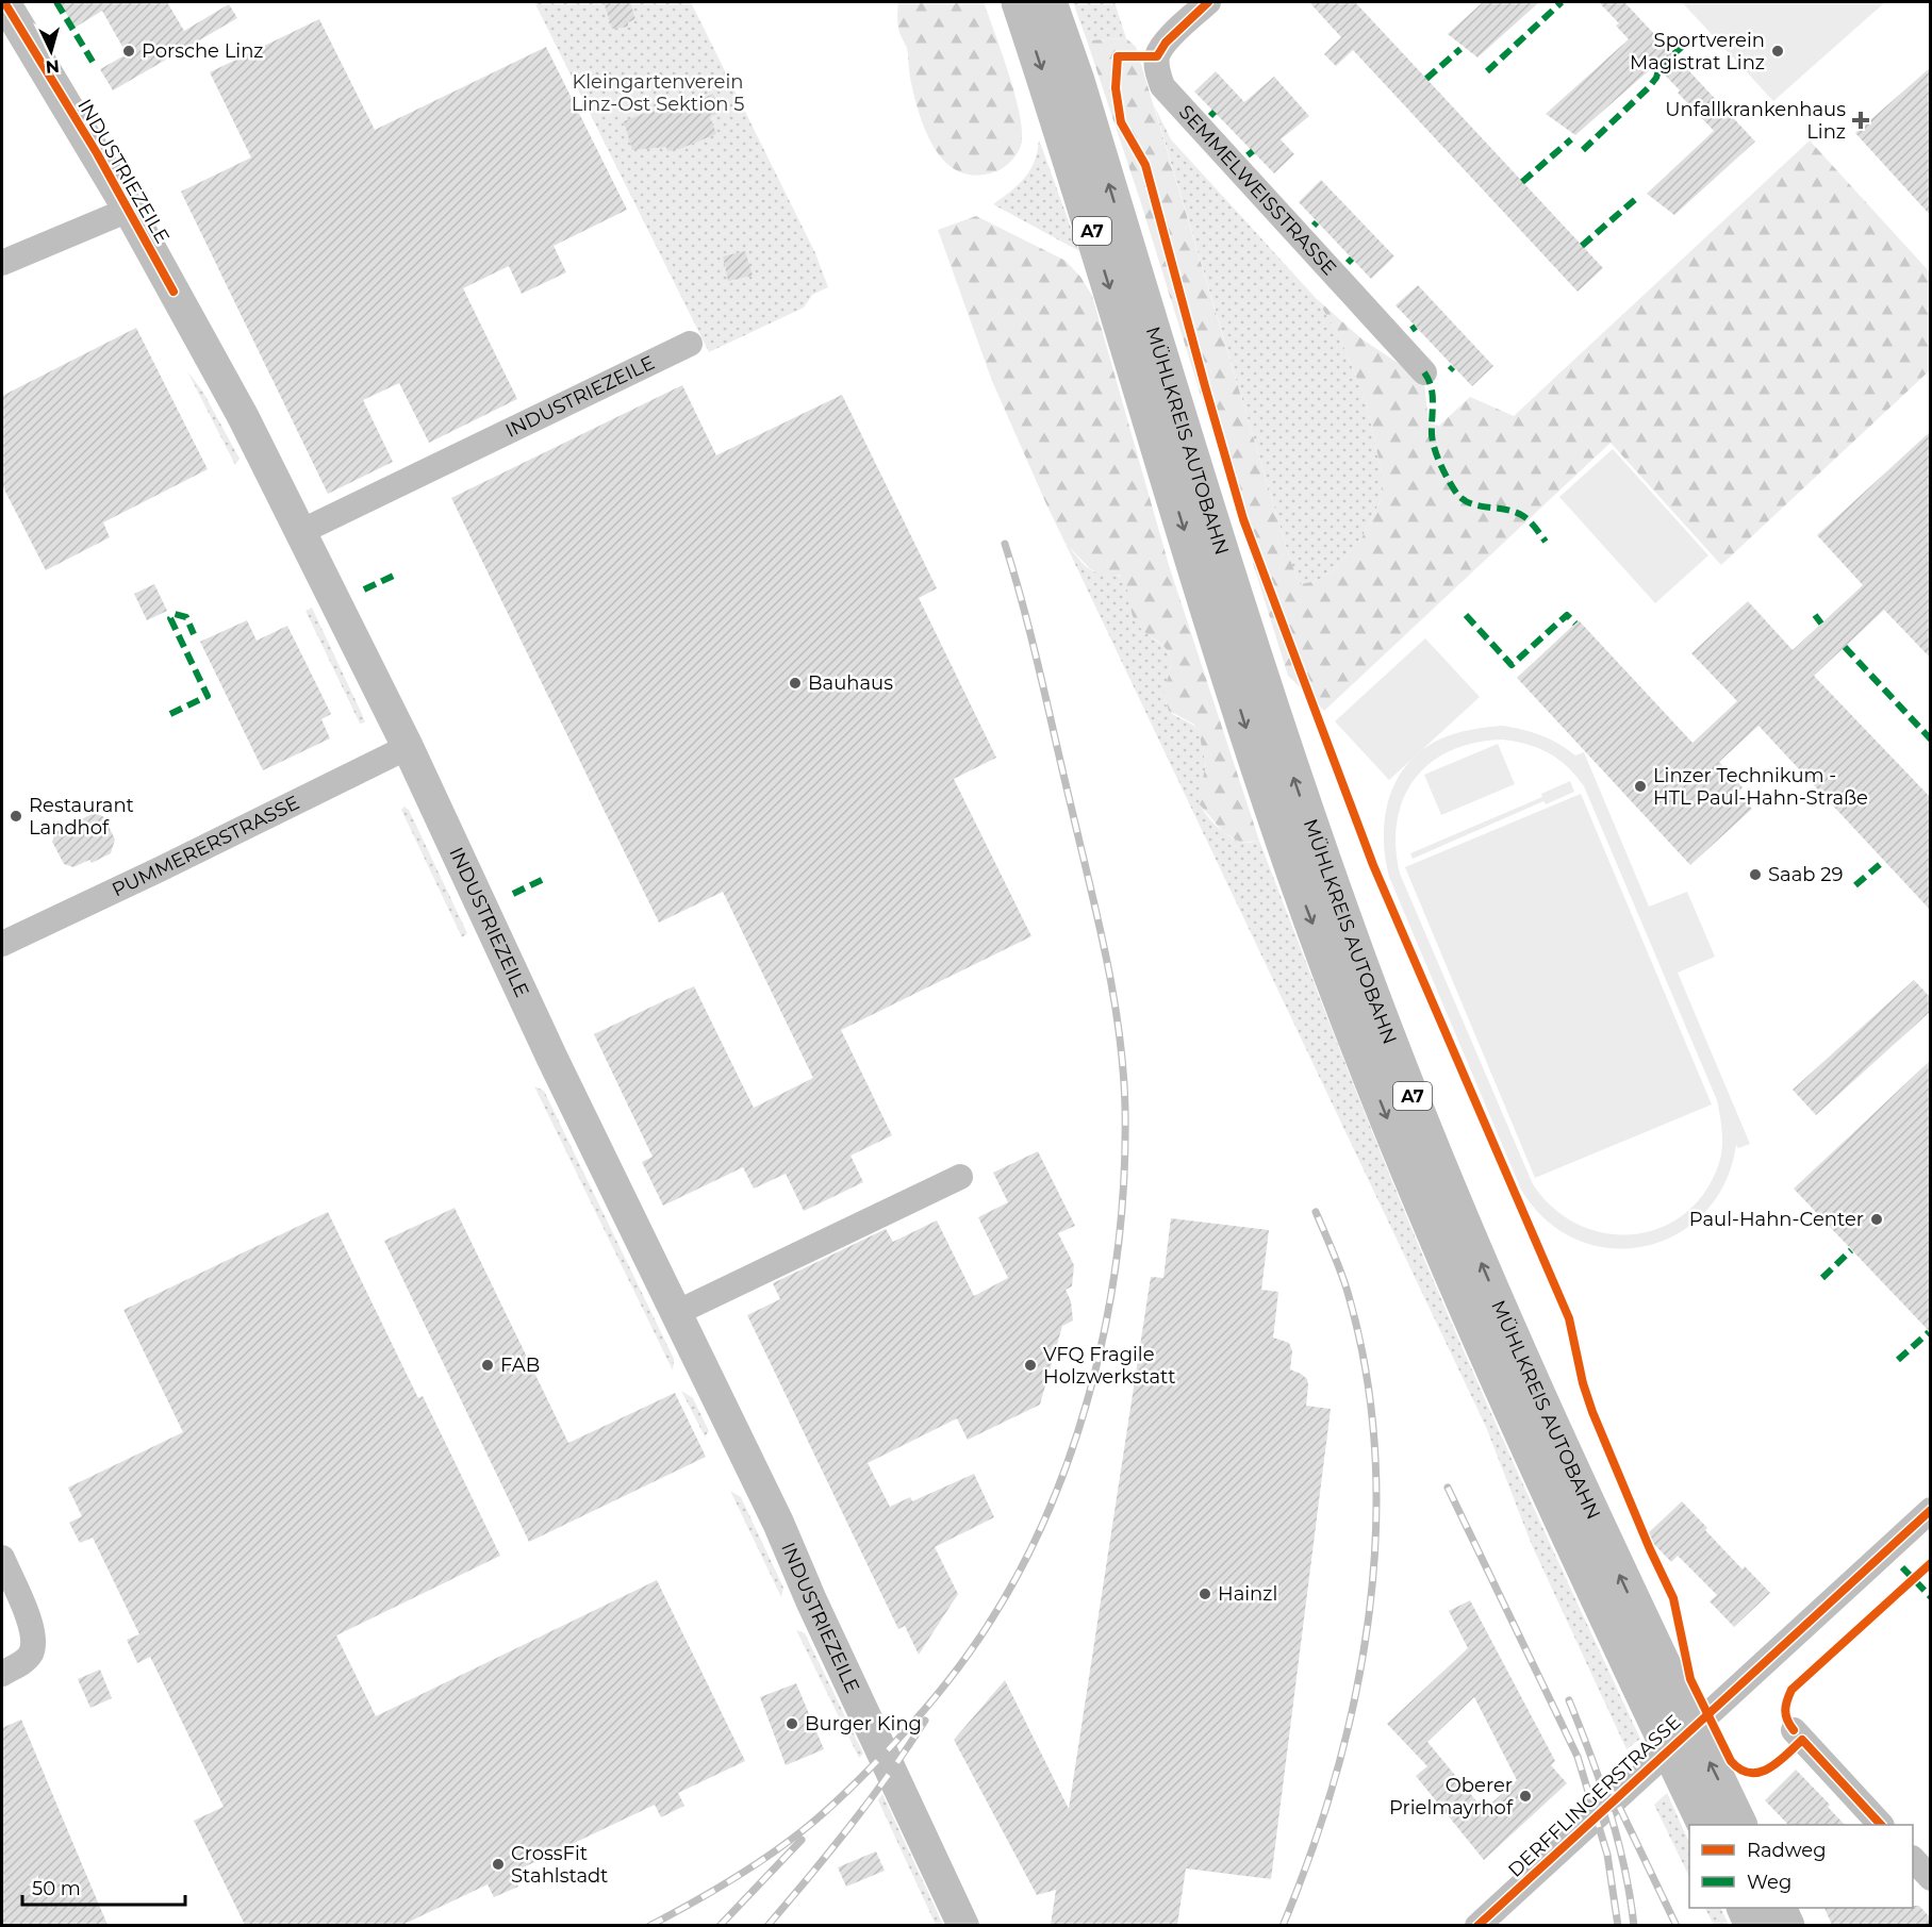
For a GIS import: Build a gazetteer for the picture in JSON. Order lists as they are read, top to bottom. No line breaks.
{"streets":{"highway":["A7","MÜHLKREIS AUTOBAHN"],"main road":["INDUSTRIEZEILE"],"street":["SEMMELWEISSTRASSE","PUMMERERSTRASSE","DERFFLINGERSTRASSE"]},"crossings":[["INDUSTRIEZEILE","PUMMERERSTRASSE"]],"parks":["Kleingartenverein Linz-Ost Sektion 5"],"places":{"other":["Porsche Linz","Sportverein Magistrat Linz","Bauhaus","Linzer Technikum - HTL Paul-Hahn-Straße","Restaurant Landhof","Saab 29","Paul-Hahn-Center","FAB","VFQ Fragile Holzwerkstatt","Hainzl","Burger King","Oberer Prielmayrhof","CrossFit Stahlstadt"],"health":["Unfallkrankenhaus Linz"]},"legend":["Radweg","Weg"],"scale_bar":"50 m","north":"bottom"}
